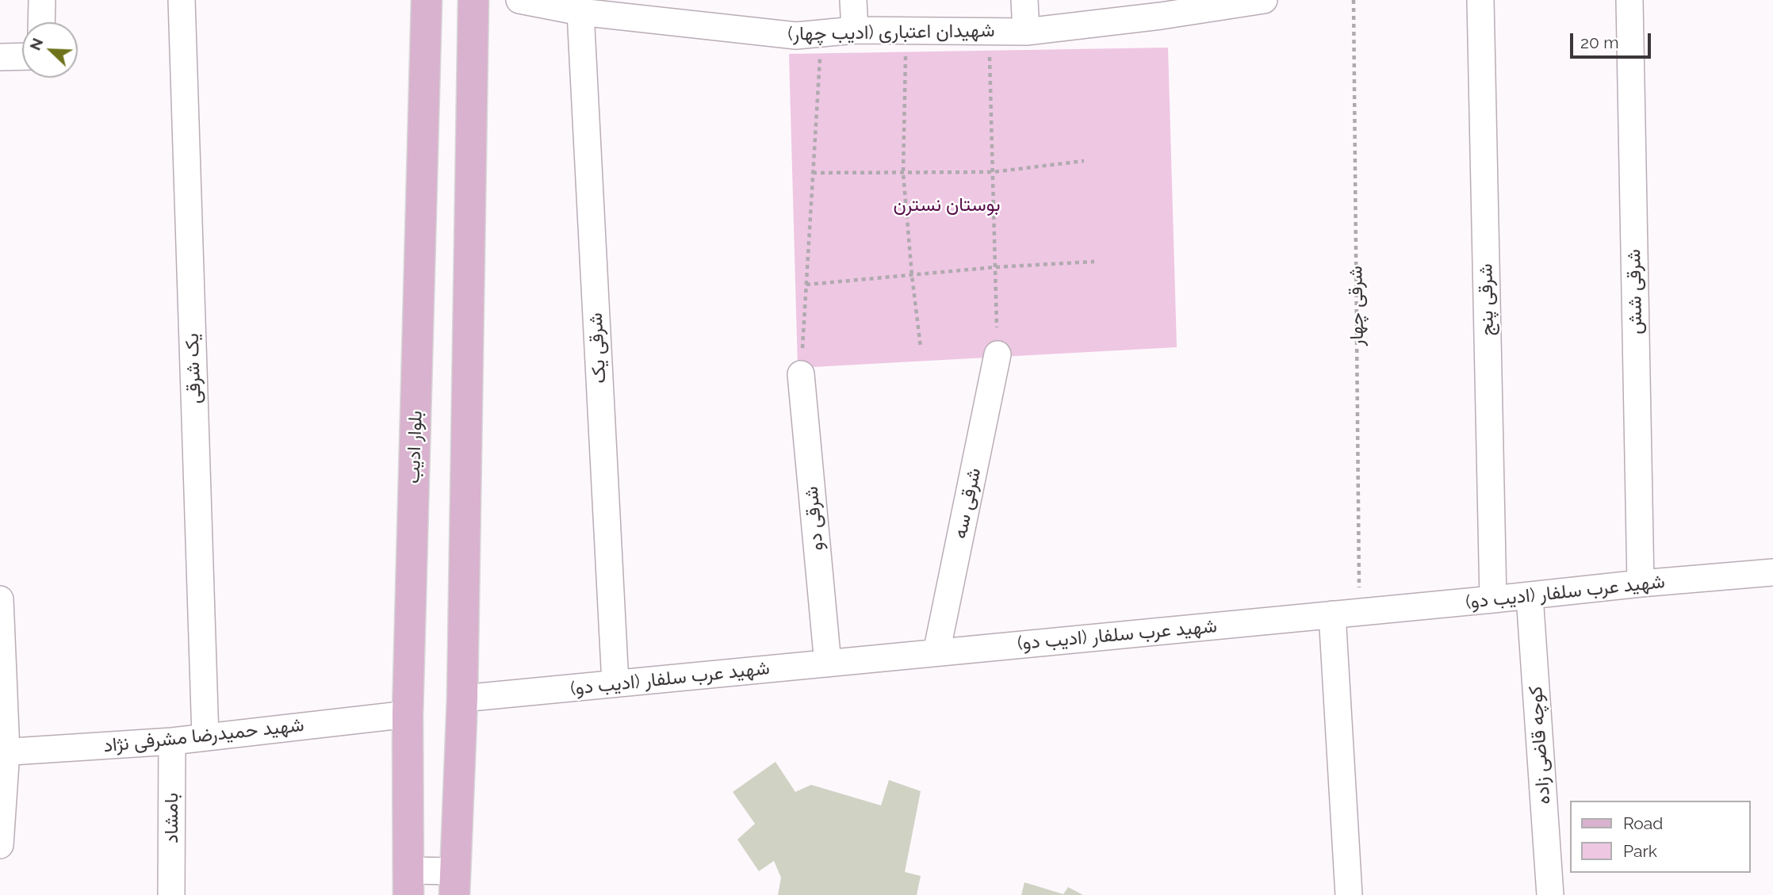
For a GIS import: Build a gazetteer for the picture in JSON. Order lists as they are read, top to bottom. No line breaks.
{"streets":{"main road":["بلوار ادیب"],"street":["شهیدان اعتباری (ادیب چهار)","شرقی شش","شرقی پنج","شرقی یک","یک شرقی","شرقی سه","شرقی دو","شهید عرب سلفار (ادیب دو)","شهید حمیدرضا مشرفی نژاد","کوچه قاضی زاده","بامشاد"],"path":["شرقی چهار"]},"crossings":[["شهیدان اعتباری (ادیب چهار)","شرقی یک"],["شرقی شش","شهید عرب سلفار (ادیب دو)"],["شرقی پنج","شهید عرب سلفار (ادیب دو)"],["شرقی چهار","شهید عرب سلفار (ادیب دو)"],["شرقی یک","شهید عرب سلفار (ادیب دو)"],["یک شرقی","شهید حمیدرضا مشرفی نژاد"],["بلوار ادیب","شهید حمیدرضا مشرفی نژاد"],["شرقی سه","شهید عرب سلفار (ادیب دو)"],["شرقی دو","شهید عرب سلفار (ادیب دو)"],["شهید عرب سلفار (ادیب دو)","کوچه قاضی زاده"],["شهید حمیدرضا مشرفی نژاد","بامشاد"]],"parks":["بوستان نسترن"],"legend":["Road","Park"],"scale_bar":"20 m","north":"top left"}
